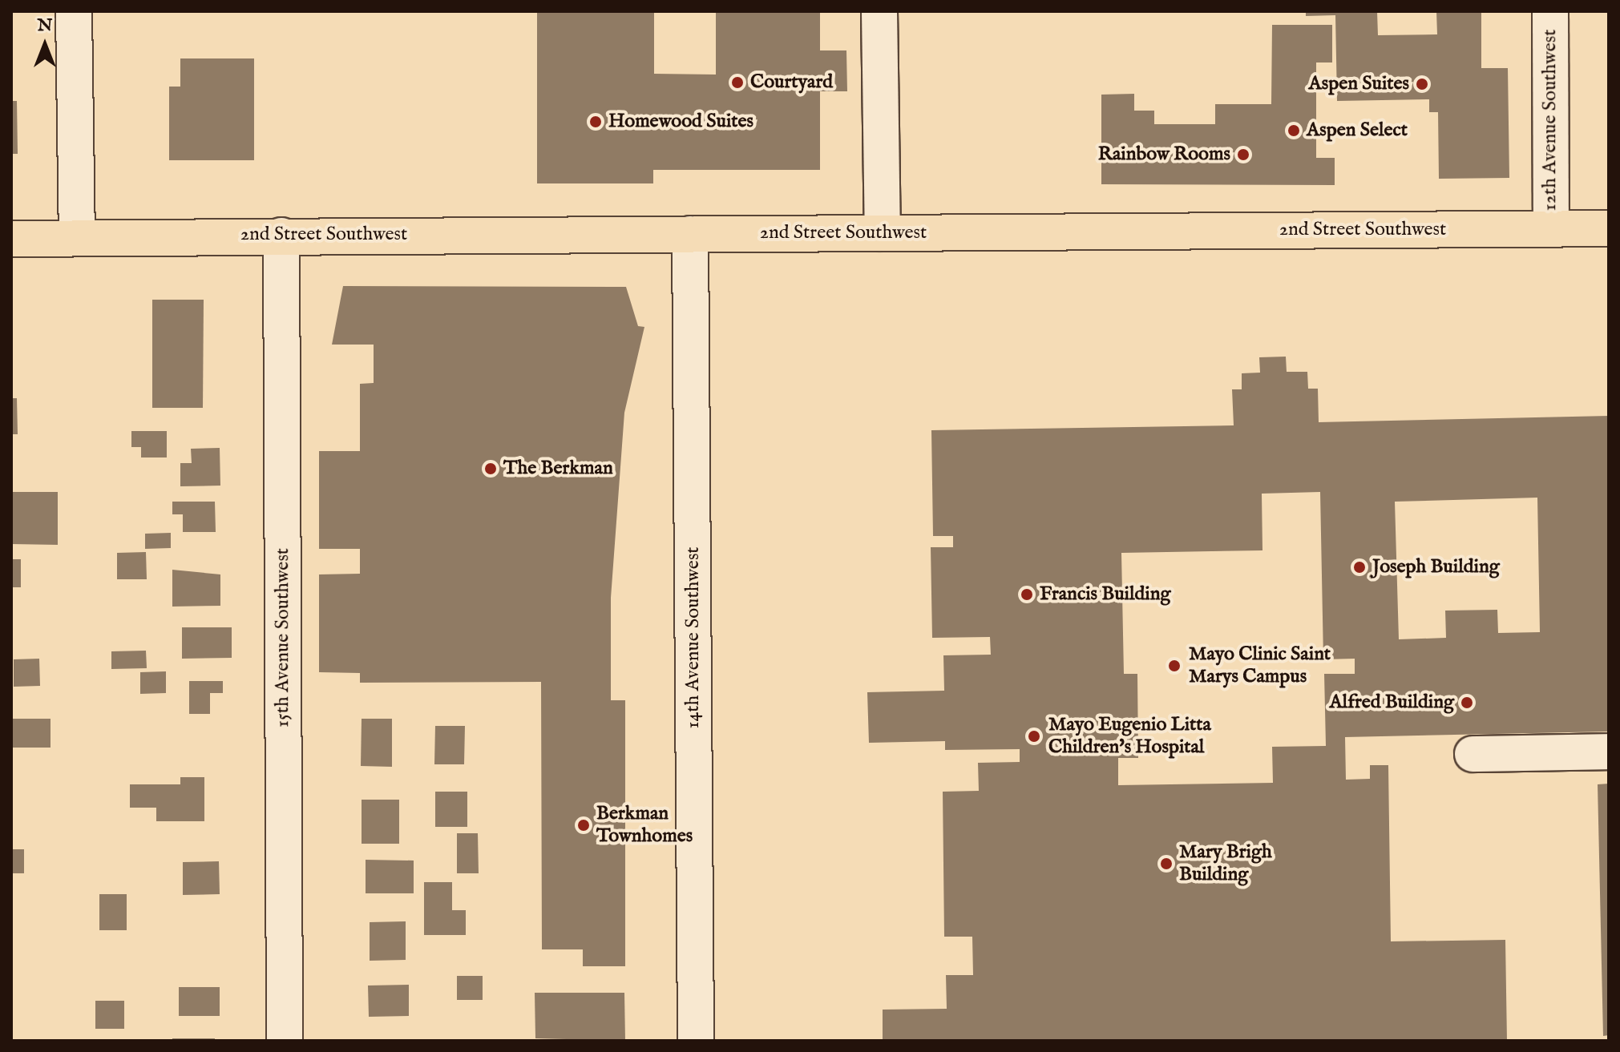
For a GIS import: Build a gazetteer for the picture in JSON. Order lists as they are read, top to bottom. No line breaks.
{"streets":{"main road":["2nd Street Southwest"],"street":["12th Avenue Southwest","15th Avenue Southwest","14th Avenue Southwest"]},"crossings":[["12th Avenue Southwest","2nd Street Southwest"],["2nd Street Southwest","15th Avenue Southwest"],["2nd Street Southwest","14th Avenue Southwest"]],"places":["Courtyard","Aspen Suites","Homewood Suites","Aspen Select","Rainbow Rooms","The Berkman","Joseph Building","Francis Building","Mayo Clinic Saint Marys Campus","Alfred Building","Mayo Eugenio Litta Children's Hospital","Berkman Townhomes","Mary Brigh Building"],"north":"top"}
